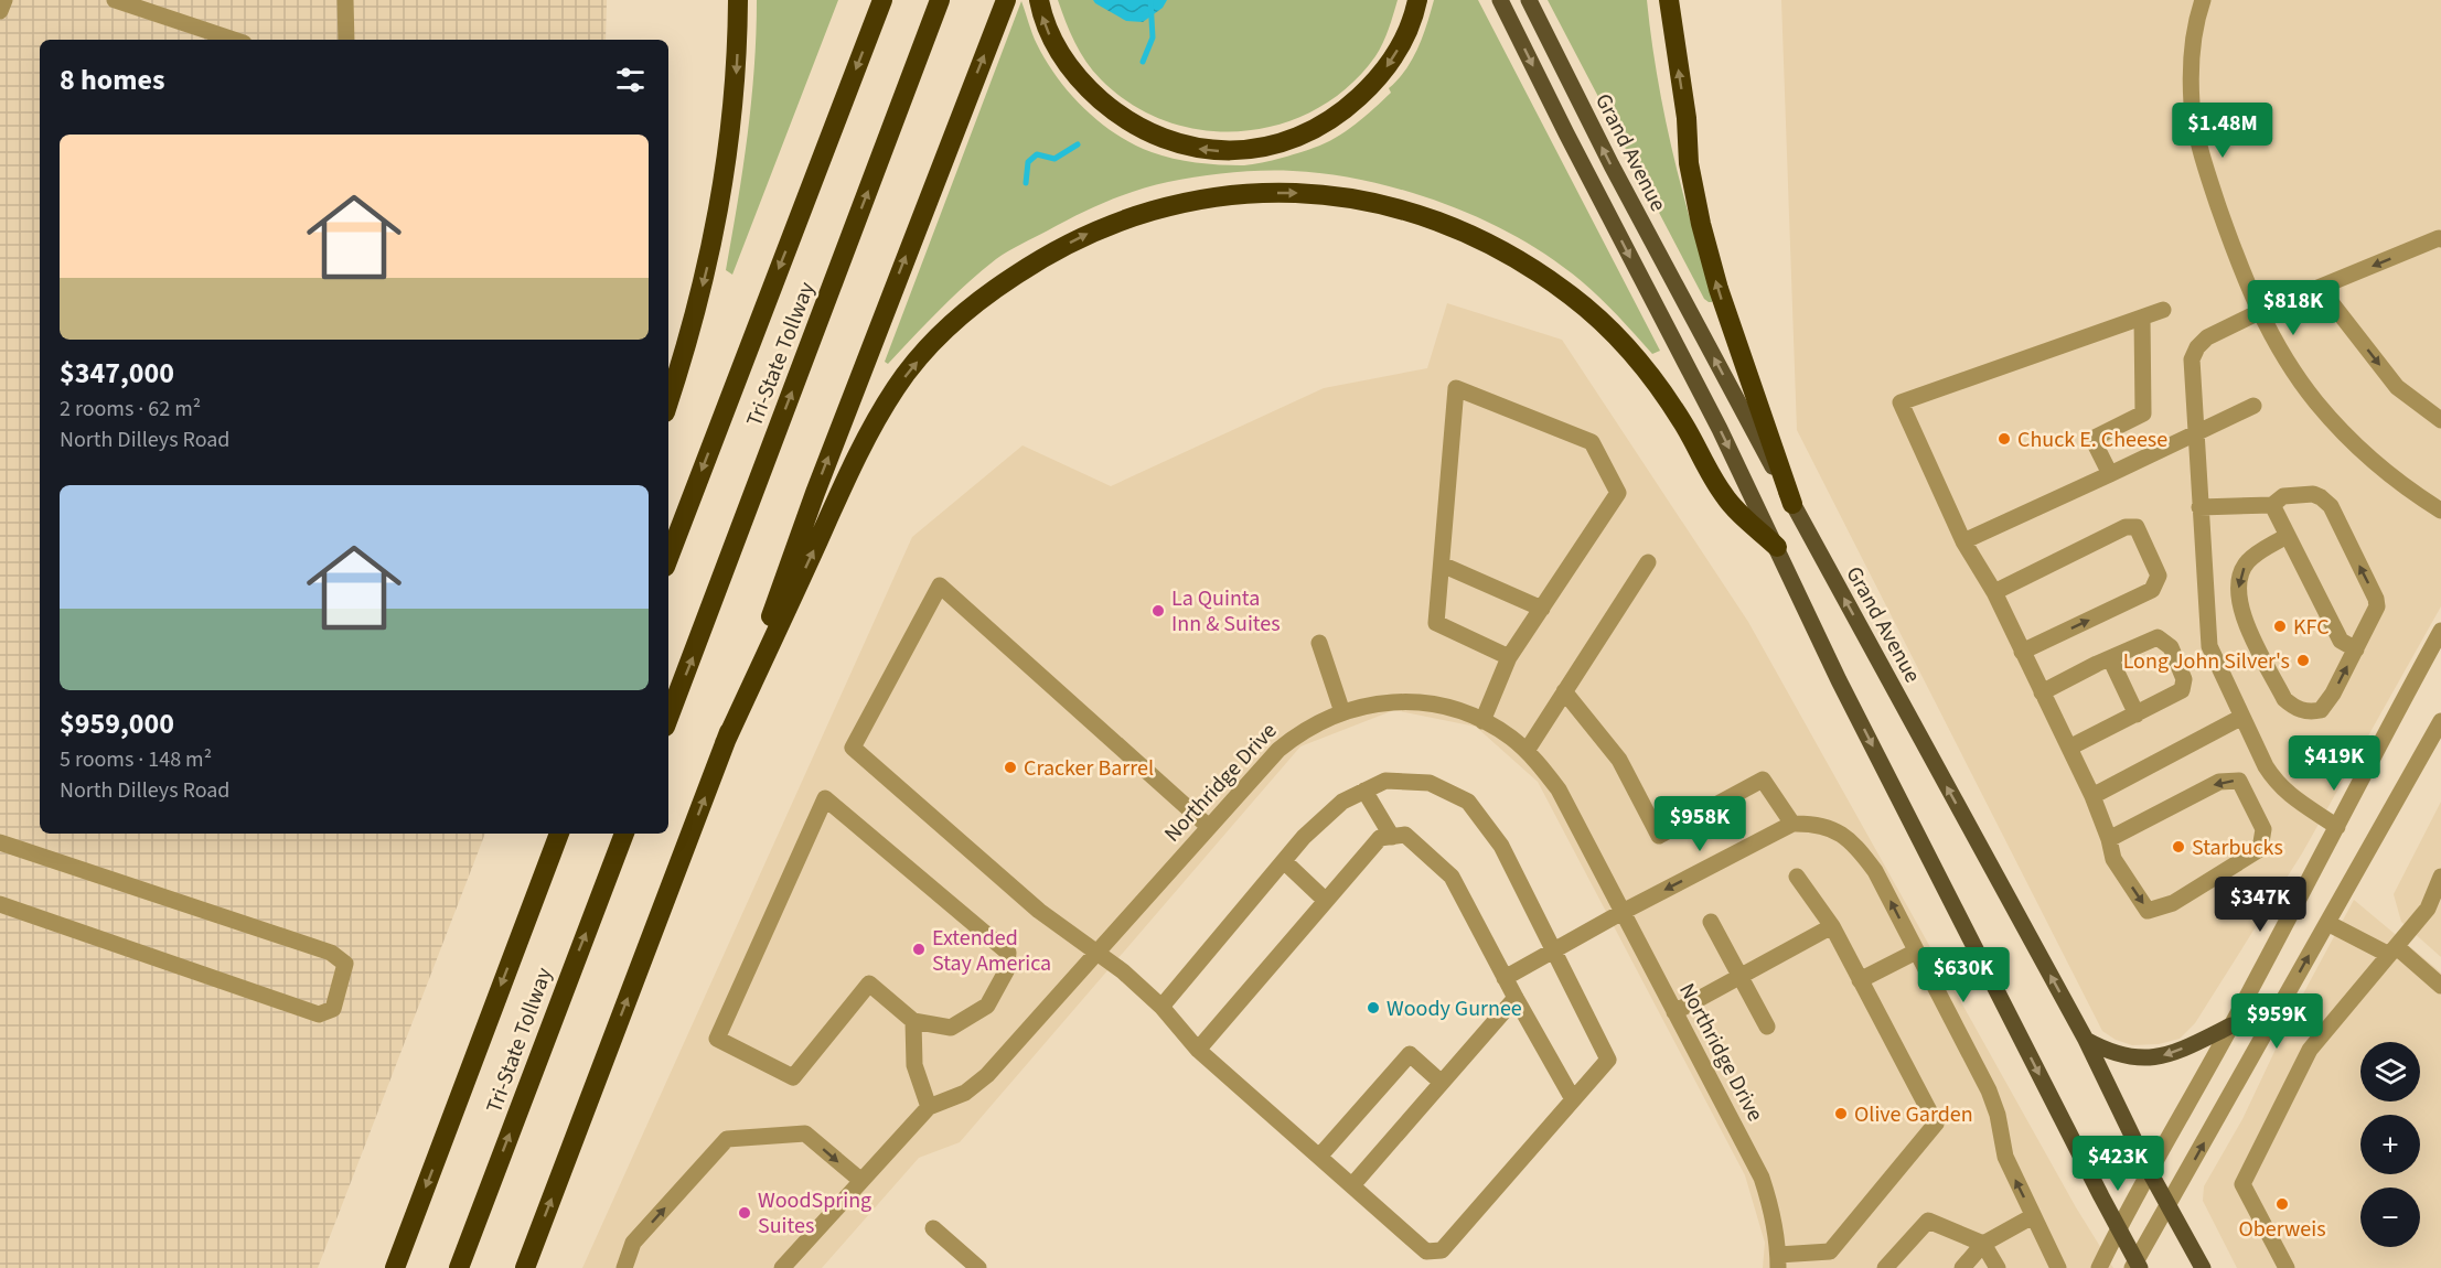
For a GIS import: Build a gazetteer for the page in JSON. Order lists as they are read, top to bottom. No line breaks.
{"streets":{"highway":["Tri-State Tollway"],"main road":["Grand Avenue"],"street":["Northridge Drive"]},"places":["Chuck E. Cheese","La Quinta Inn & Suites","KFC","Long John Silver's","Cracker Barrel","Starbucks","Extended Stay America","Woody Gurnee","Olive Garden","Oberweis","WoodSpring Suites"],"page":{"heading":"8 homes","price":["$1.48M","$818K","$419K","$958K","$347K","$630K","$959K","$423K"],"list":[{"name":"$347,000","note":"2 rooms · 62 m² · North Dilleys Road"},{"name":"$959,000","note":"5 rooms · 148 m² · North Dilleys Road"}],"map_buttons":["+","−"]}}
